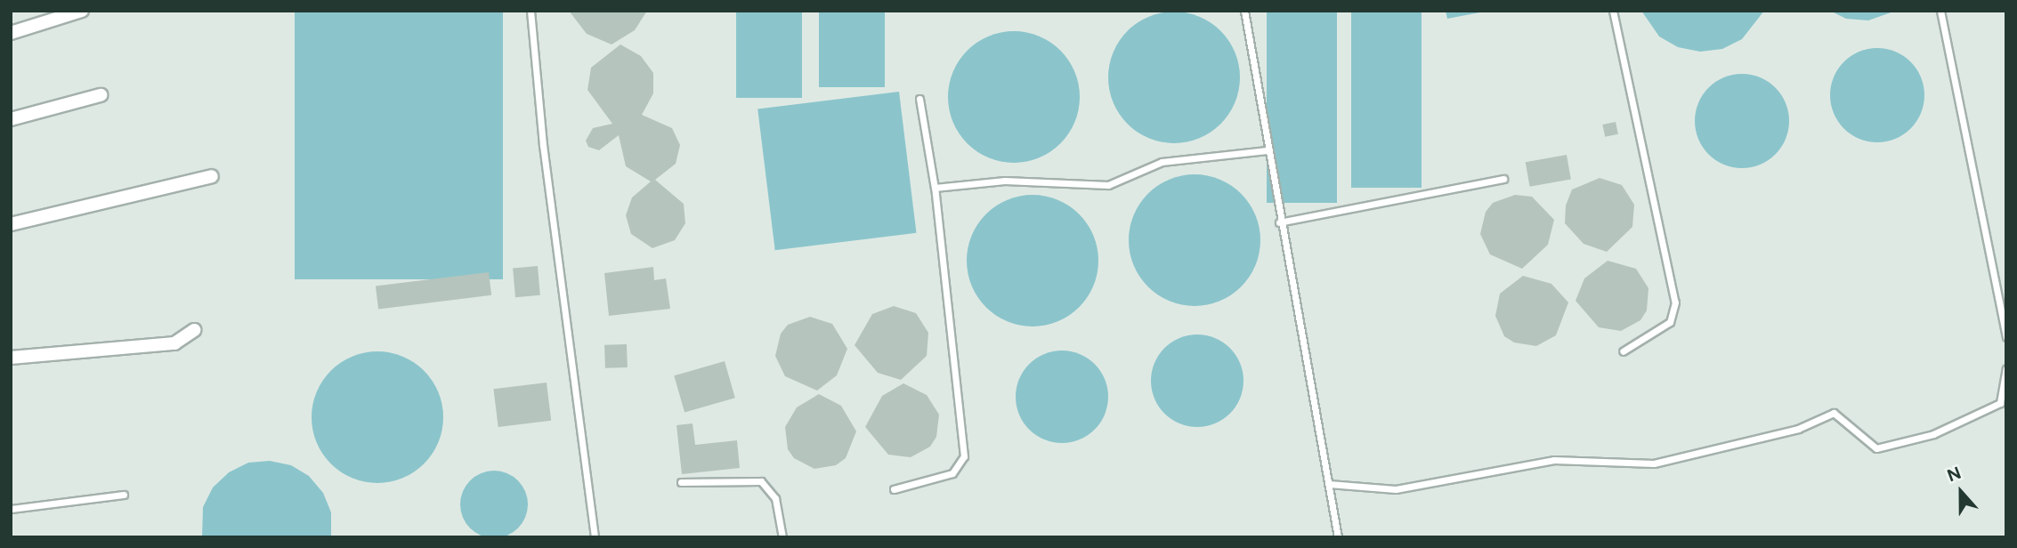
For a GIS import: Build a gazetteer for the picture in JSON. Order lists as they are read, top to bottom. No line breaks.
{"north":"top"}
